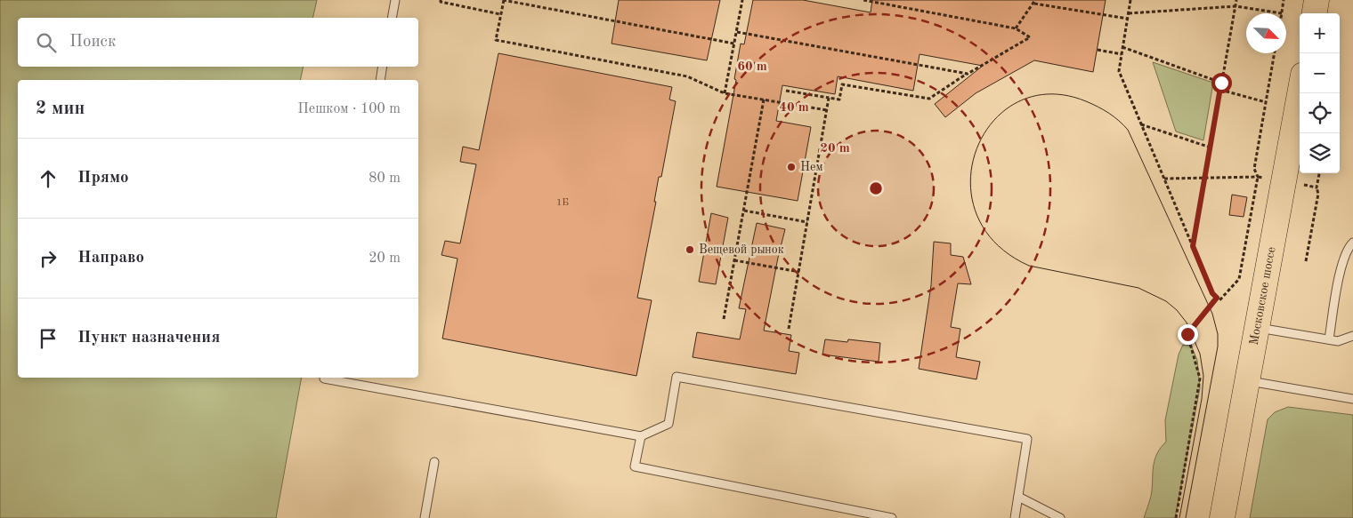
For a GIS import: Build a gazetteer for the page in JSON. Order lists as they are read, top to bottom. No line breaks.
{"streets":{"main road":["Московское шоссе"]},"places":["Нем","Вещевой рынок"],"house_numbers":["1Б"],"north":"bottom right","page":{"map_buttons":["+","−"],"search":"Поиск","heading":["2 мин","Пешком · 100 m"],"list":[["Прямо","80 m"],["Направо","20 m"],"Пункт назначения"]},"rings":["60 m","40 m","20 m"]}
